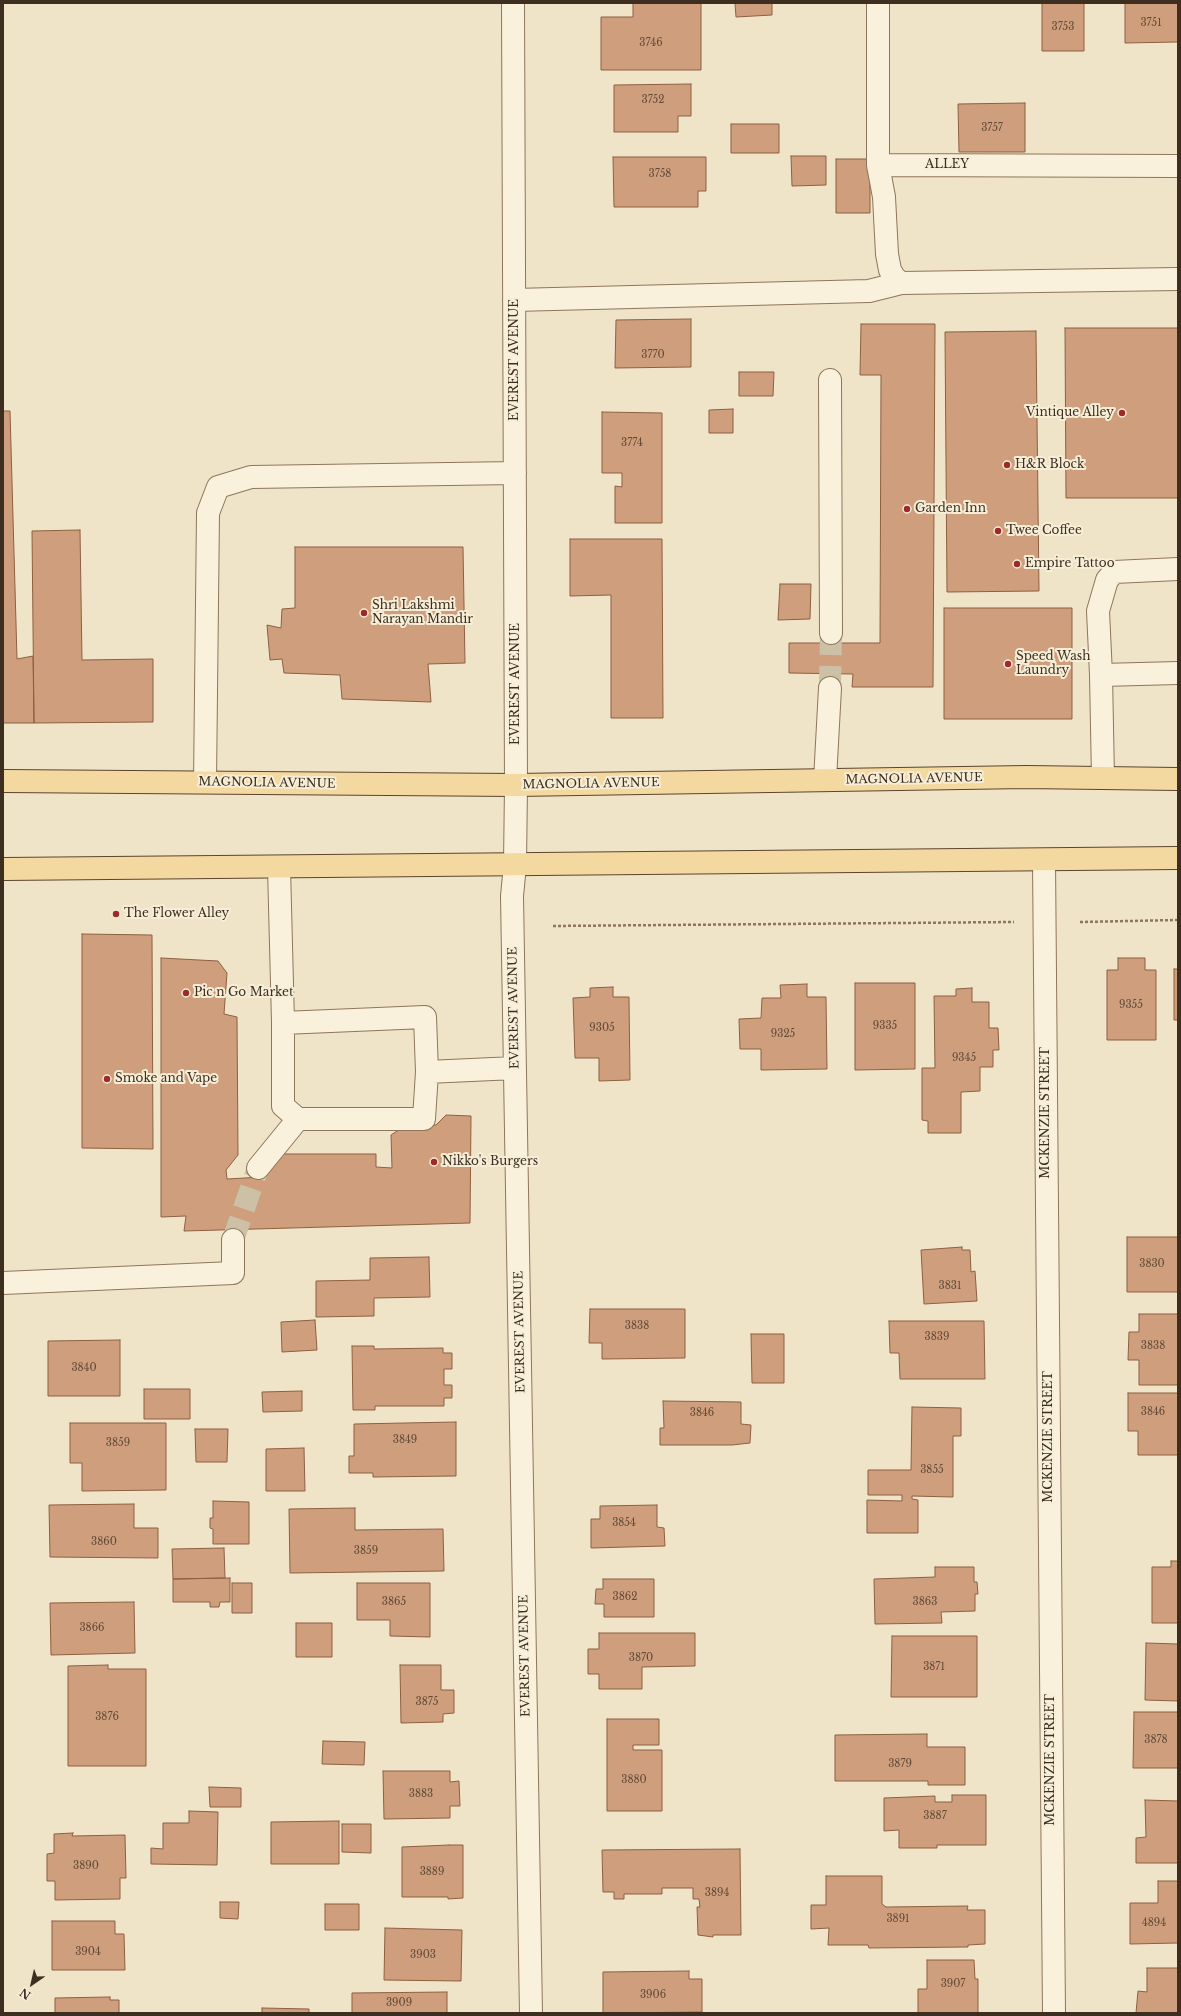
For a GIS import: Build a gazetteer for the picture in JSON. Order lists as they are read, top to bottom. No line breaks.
{"streets":{"main road":["MAGNOLIA AVENUE"],"street":["ALLEY","EVEREST AVENUE","MCKENZIE STREET"]},"crossings":[["EVEREST AVENUE","MAGNOLIA AVENUE"]],"places":["Vintique Alley","H&R Block","Garden Inn","Twee Coffee","Empire Tattoo","Shri Lakshmi Narayan Mandir","Speed Wash Laundry","The Flower Alley","Pic n Go Market","Smoke and Vape","Nikko's Burgers"],"house_numbers":["3751","3753","3746","3752","3757","3758","3770","3774","9355","9335","9305","9325","9345","3830","3831","3838","3839","3838","3840","3846","3846","3849","3859","3855","3854","3860","3859","3862","3865","3863","3866","3870","3871","3875","3876","3878","3879","3880","3883","3887","3890","3889","3894","3891","4894","3904","3903","3907","3906","3909"],"north":"bottom left"}
